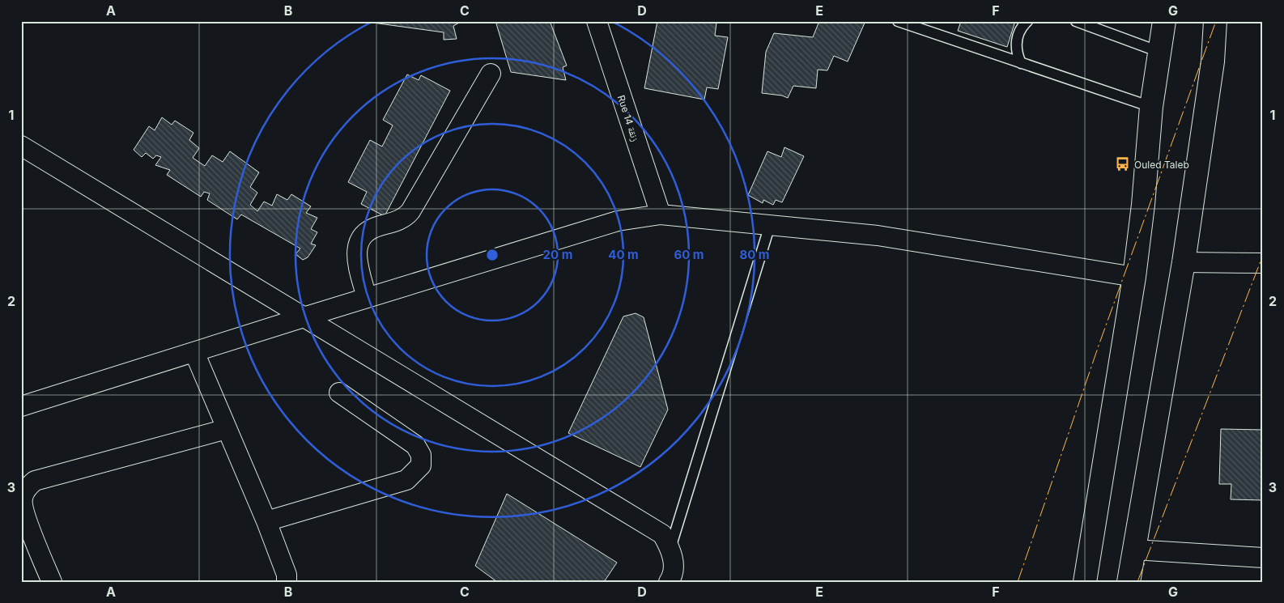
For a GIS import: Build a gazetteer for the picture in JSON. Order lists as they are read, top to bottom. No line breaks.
{"streets":{"street":["Rue 14 زنقة"]},"places":{"bus stop":["Ouled Taleb"]},"grid":{"columns":["A","B","C","D","E","F","G"],"rows":["1","2","3"]},"rings":["20 m","40 m","60 m","80 m"]}
